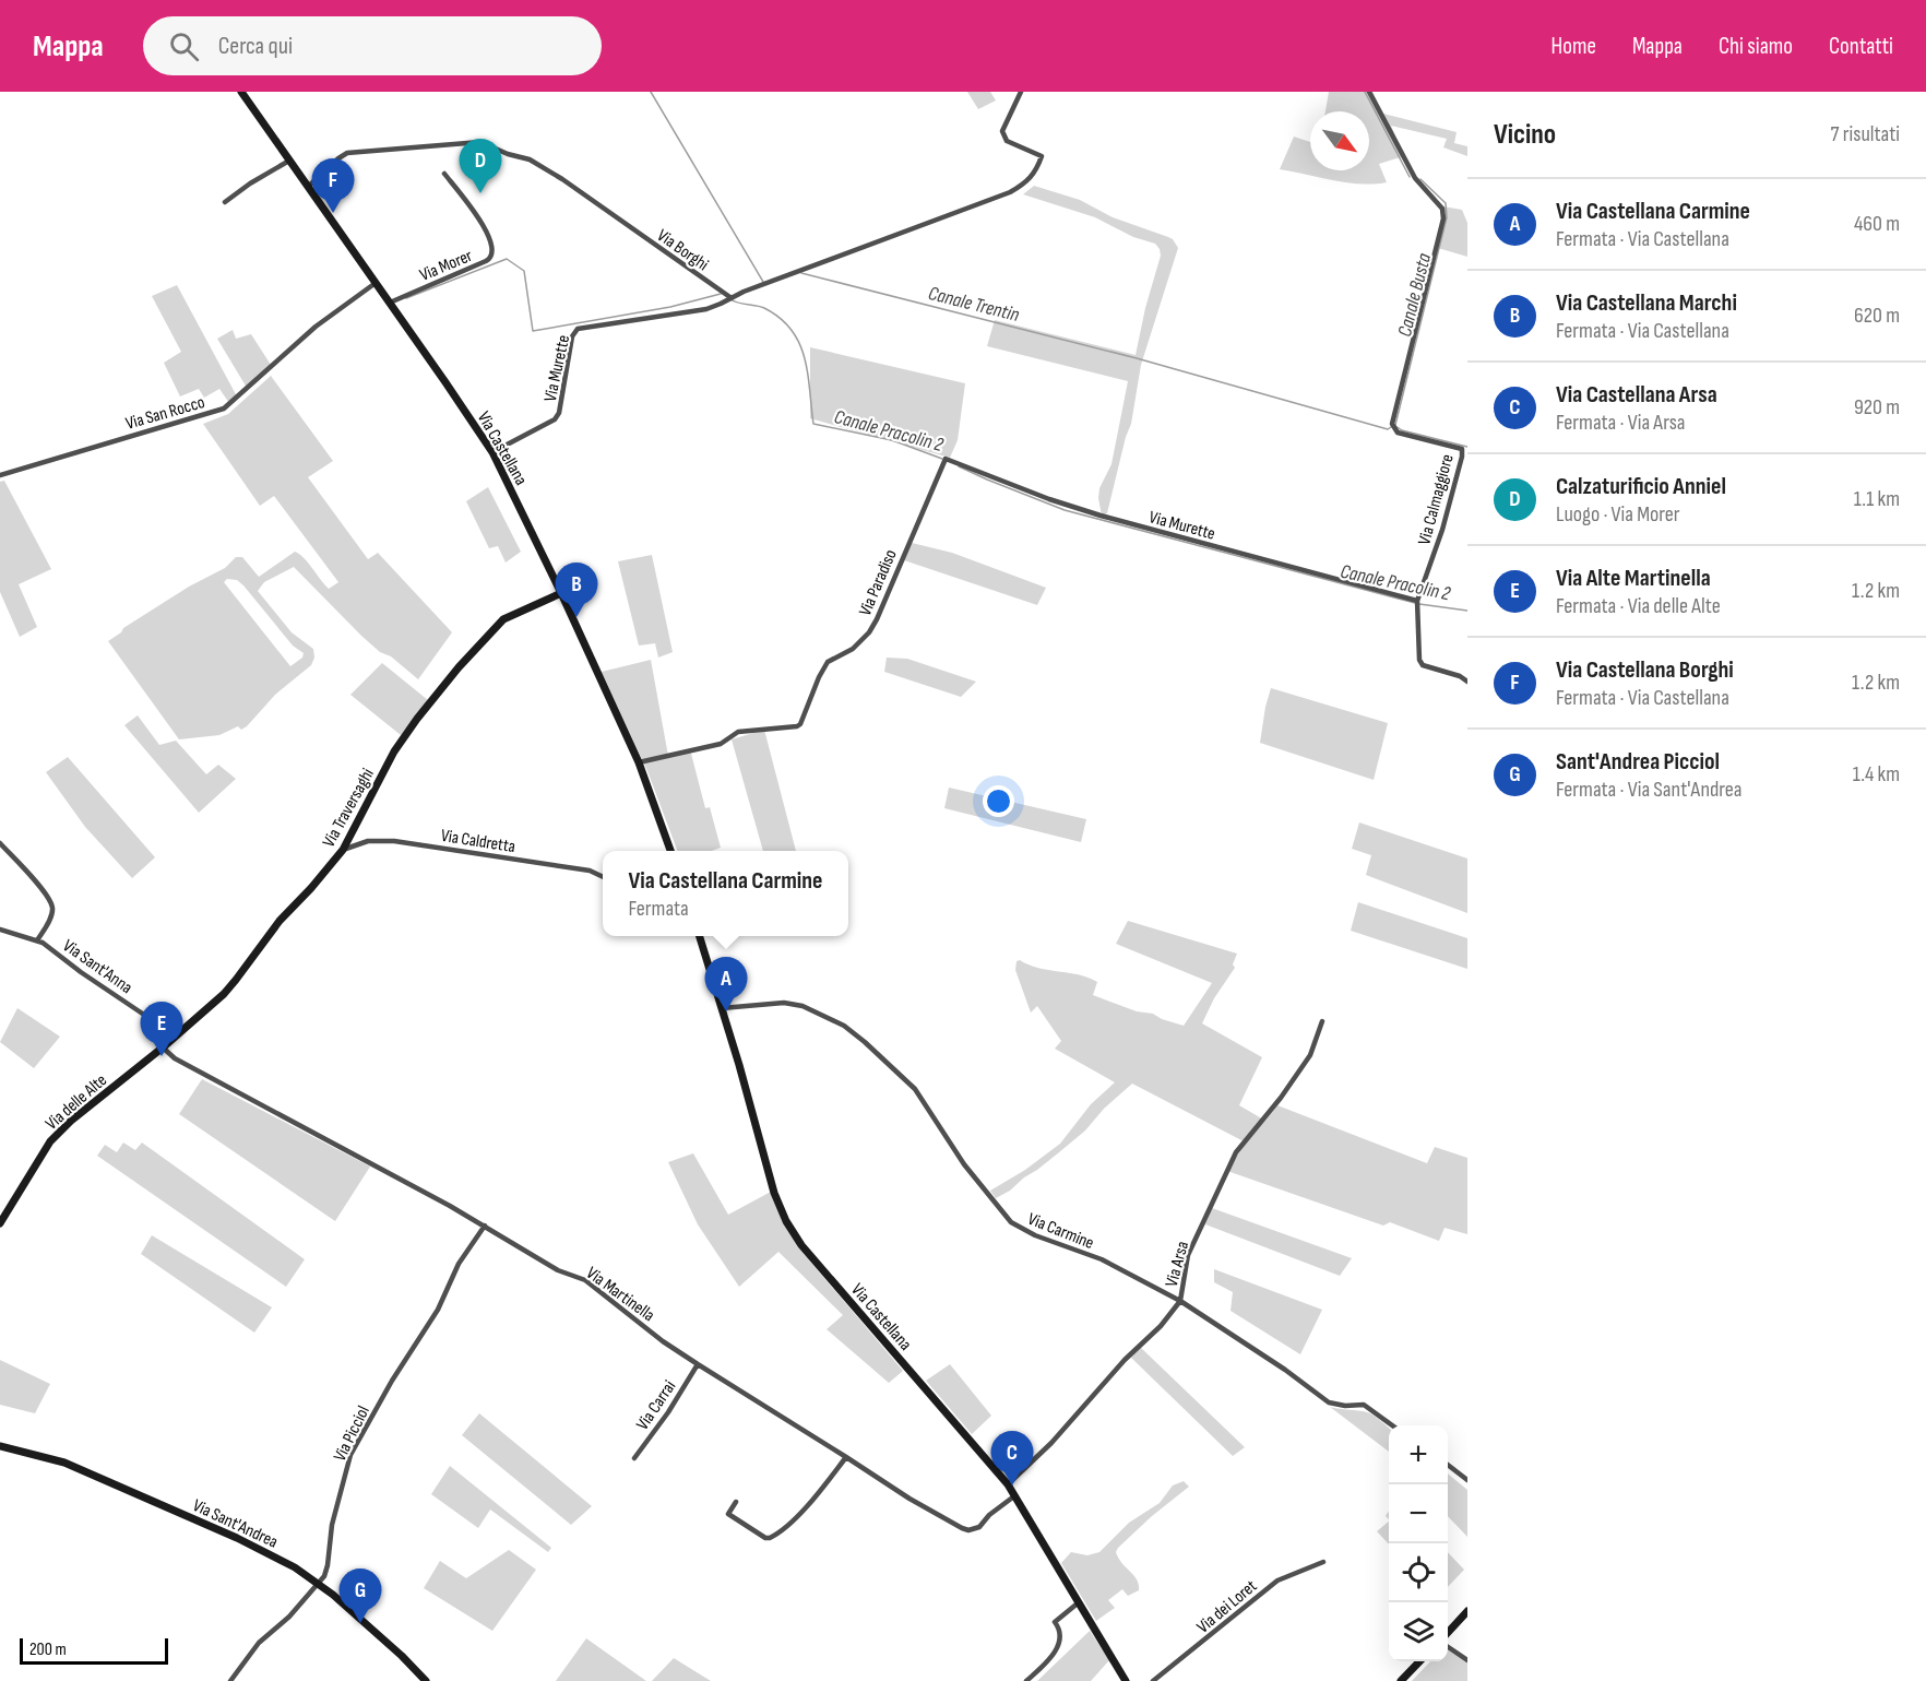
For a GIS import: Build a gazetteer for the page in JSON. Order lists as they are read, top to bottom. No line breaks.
{"streets":{"main road":["Via Castellana","Via Traversaghi","Via delle Alte","Via Sant'Andrea"],"street":["Via Borghi","Via Morer","Via Murette","Via San Rocco","Via Calmaggiore","Via Paradiso","Via Caldretta","Via Sant'Anna","Via Carmine","Via Arsa","Via Martinella","Via Carrai","Via Picciol","Via dei Loret"]},"crossings":[["Via Borghi","Via Murette"],["Via Borghi","Via Castellana"],["Via Morer","Via Castellana"],["Via Murette","Via Castellana"],["Via Murette","Via Calmaggiore"],["Via Murette","Via Paradiso"],["Via San Rocco","Via Castellana"],["Via Castellana","Via Paradiso"],["Via Castellana","Via Traversaghi"],["Via Castellana","Via Carmine"],["Via Castellana","Via Arsa"],["Via Castellana","Via Martinella"],["Via Traversaghi","Via Caldretta"],["Via Traversaghi","Via Sant'Anna"],["Via Traversaghi","Via delle Alte"],["Via Traversaghi","Via Martinella"],["Via Sant'Anna","Via delle Alte"],["Via Sant'Anna","Via Martinella"],["Via delle Alte","Via Martinella"],["Via Carmine","Via Arsa"],["Via Martinella","Via Carrai"],["Via Martinella","Via Picciol"],["Via Picciol","Via Sant'Andrea"]],"water":["Canale Busta","Canale Trentin","Canale Pracolin 2"],"scale_bar":"200 m","north":"bottom right","page":{"header":"Mappa","search":"Cerca qui","nav":["Home","Mappa","Chi siamo","Contatti"],"heading":["Vicino","7 risultati"],"pins":["D","F","B","A","E","C","G"],"list":[{"mark":"A","name":"Via Castellana Carmine","note":"Fermata · Via Castellana","value":"460 m"},{"mark":"B","name":"Via Castellana Marchi","note":"Fermata · Via Castellana","value":"620 m"},{"mark":"C","name":"Via Castellana Arsa","note":"Fermata · Via Arsa","value":"920 m"},{"mark":"D","name":"Calzaturificio Anniel","note":"Luogo · Via Morer","value":"1.1 km"},{"mark":"E","name":"Via Alte Martinella","note":"Fermata · Via delle Alte","value":"1.2 km"},{"mark":"F","name":"Via Castellana Borghi","note":"Fermata · Via Castellana","value":"1.2 km"},{"mark":"G","name":"Sant'Andrea Picciol","note":"Fermata · Via Sant'Andrea","value":"1.4 km"}],"popup":["Via Castellana Carmine","Fermata"],"map_buttons":["+","−"],"scale":"200 m"}}
